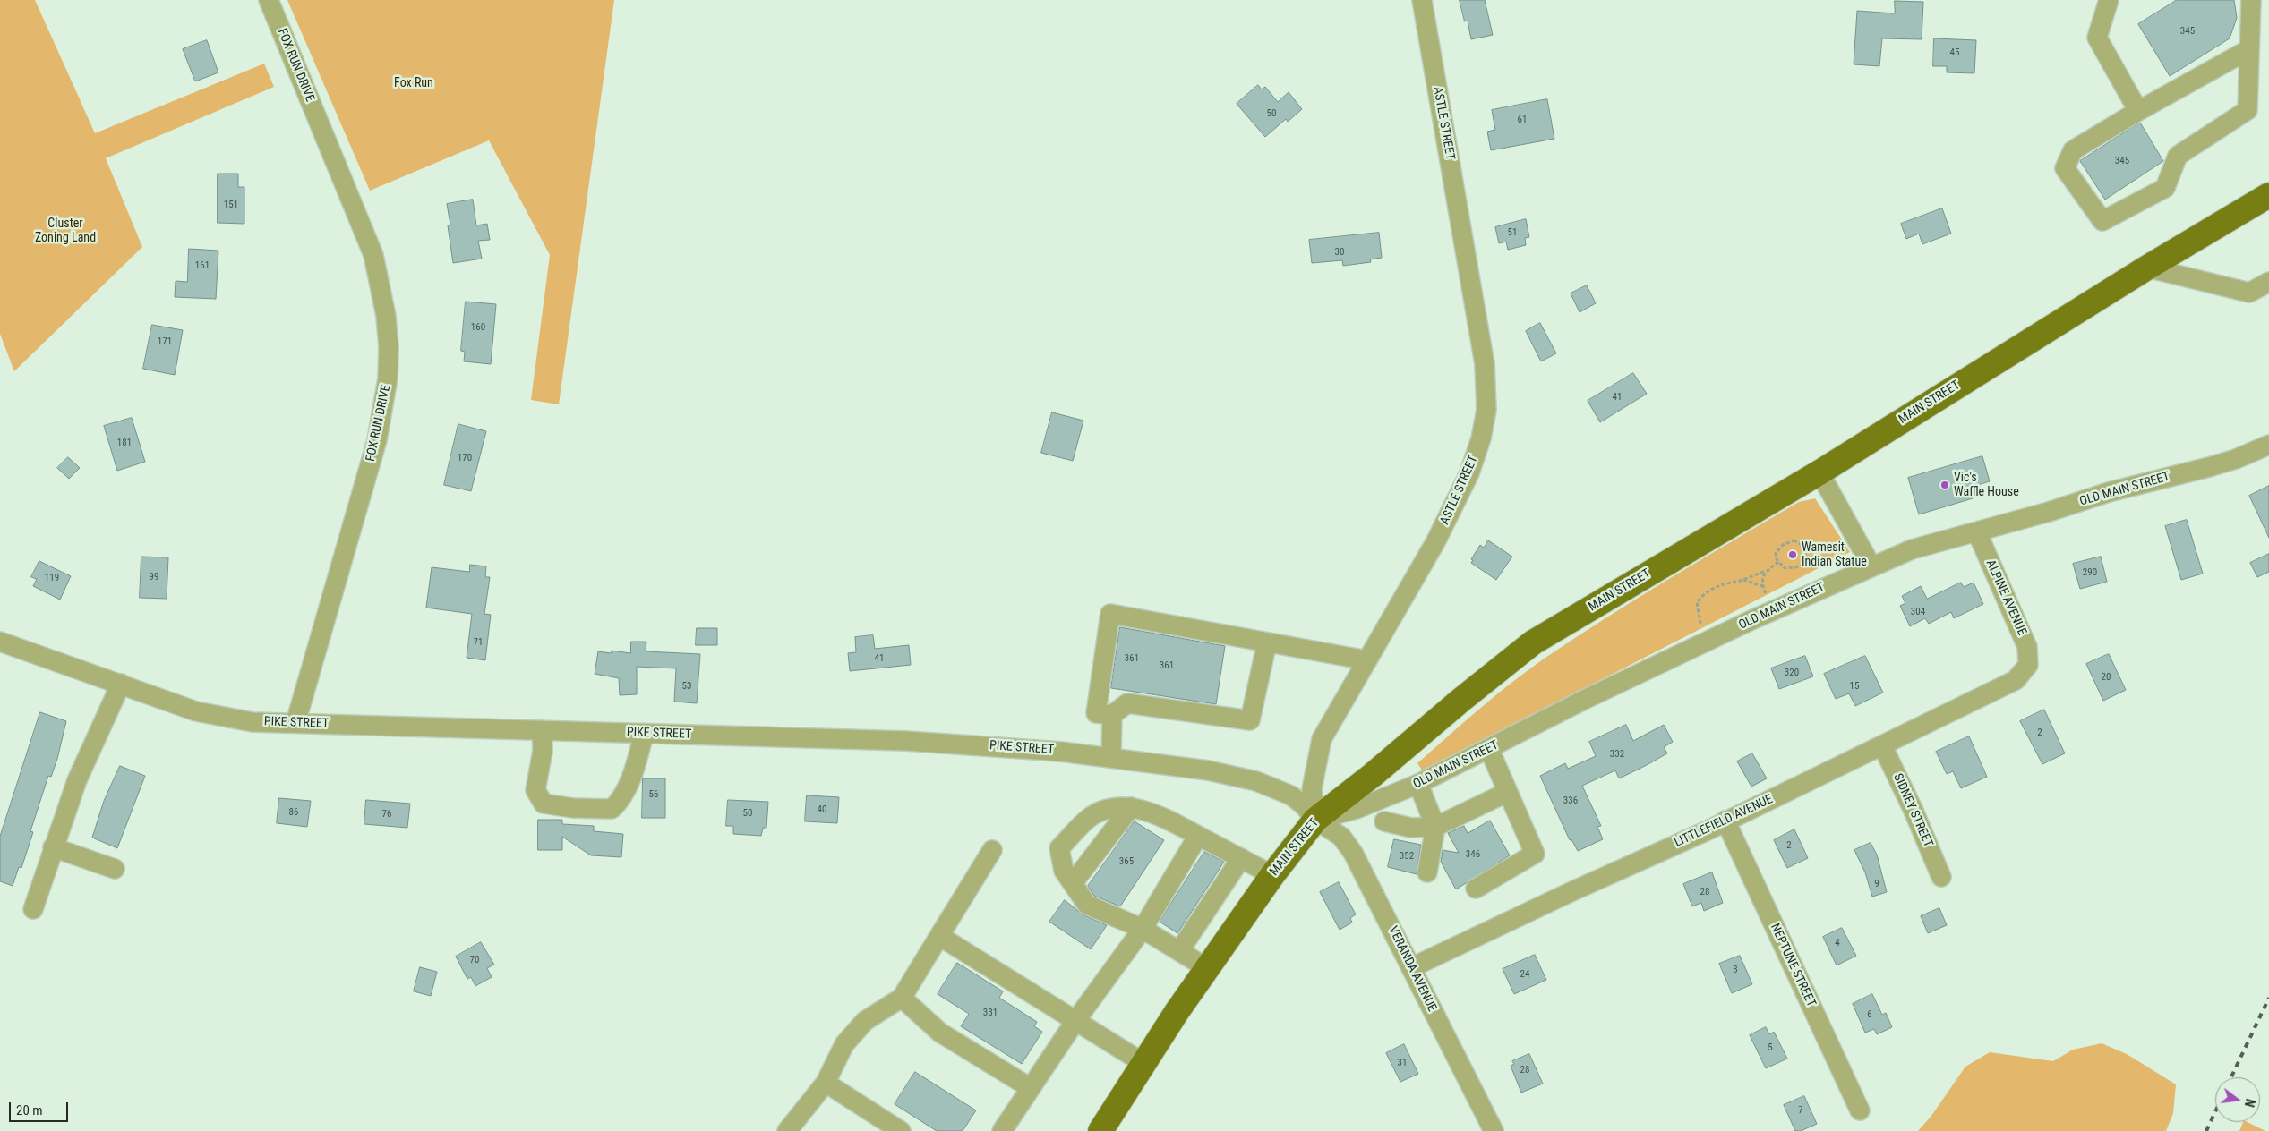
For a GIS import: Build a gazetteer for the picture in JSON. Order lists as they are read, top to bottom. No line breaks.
{"streets":{"main road":["MAIN STREET"],"street":["FOX RUN DRIVE","ASTLE STREET","OLD MAIN STREET","ALPINE AVENUE","PIKE STREET","SIDNEY STREET","LITTLEFIELD AVENUE","NEPTUNE STREET","VERANDA AVENUE"]},"crossings":[["FOX RUN DRIVE","PIKE STREET"],["ASTLE STREET","MAIN STREET"],["ASTLE STREET","OLD MAIN STREET"],["ASTLE STREET","PIKE STREET"],["ASTLE STREET","VERANDA AVENUE"],["MAIN STREET","OLD MAIN STREET"],["MAIN STREET","PIKE STREET"],["MAIN STREET","VERANDA AVENUE"],["OLD MAIN STREET","ALPINE AVENUE"],["OLD MAIN STREET","PIKE STREET"],["OLD MAIN STREET","VERANDA AVENUE"],["ALPINE AVENUE","LITTLEFIELD AVENUE"],["PIKE STREET","VERANDA AVENUE"],["SIDNEY STREET","LITTLEFIELD AVENUE"],["LITTLEFIELD AVENUE","NEPTUNE STREET"],["LITTLEFIELD AVENUE","VERANDA AVENUE"]],"parks":["Fox Run","Cluster Zoning Land"],"places":["Vic's Waffle House","Wamesit Indian Statue"],"house_numbers":["345","45","50","61","345","151","51","30","161","160","171","41","181","170","290","99","119","304","71","41","361","361","320","20","53","15","2","332","56","336","40","86","50","76","2","346","352","365","9","28","4","70","3","24","381","6","5","31","28","7"],"scale_bar":"20 m","north":"right"}
